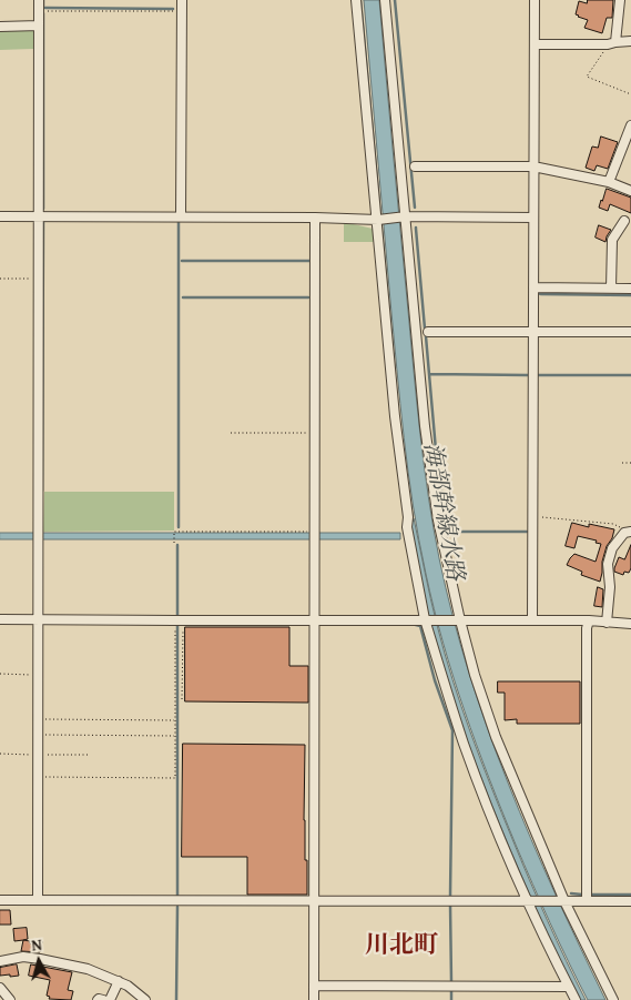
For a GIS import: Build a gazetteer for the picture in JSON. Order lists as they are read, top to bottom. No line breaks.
{"districts":["川北町"],"water":["海部幹線水路"],"north":"top"}
